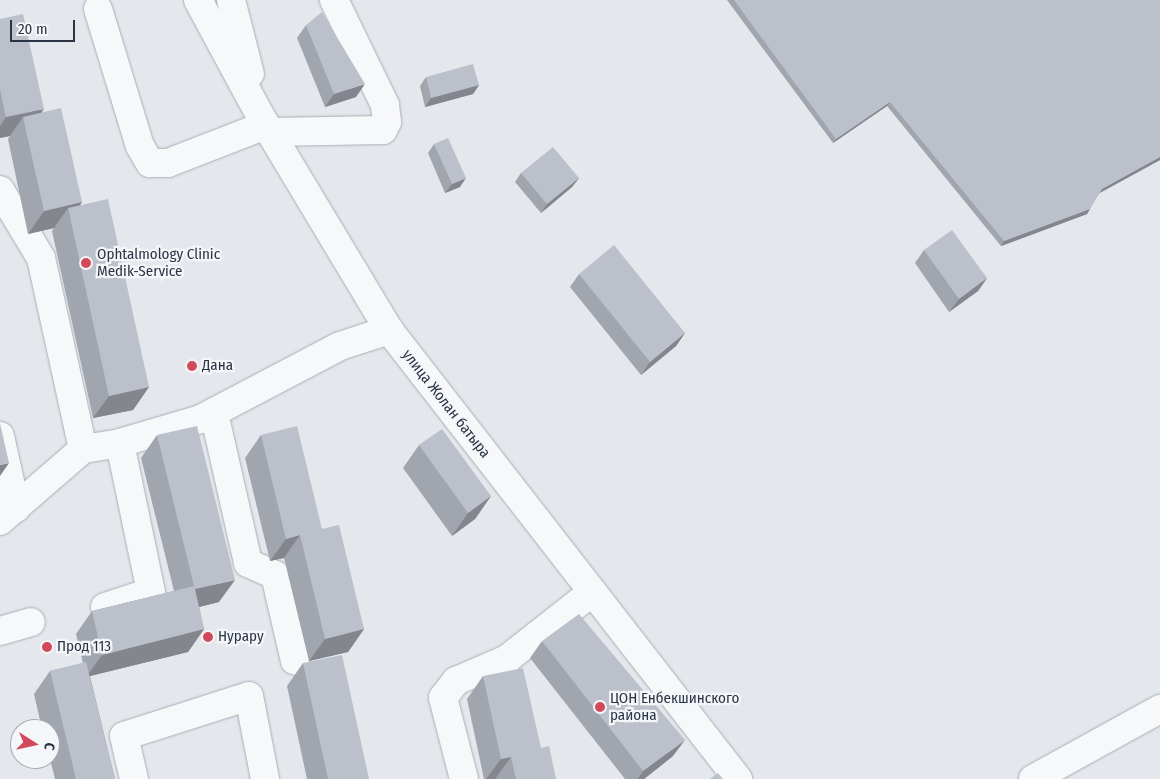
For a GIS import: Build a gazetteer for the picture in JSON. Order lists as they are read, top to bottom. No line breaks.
{"streets":{"street":["улица Жолан батыра"]},"places":["Ophtalmology Clinic Medik-Service","Дана","Нурару","Прод 113","ЦОН Енбекшинского района"],"scale_bar":"20 m","north":"right"}
